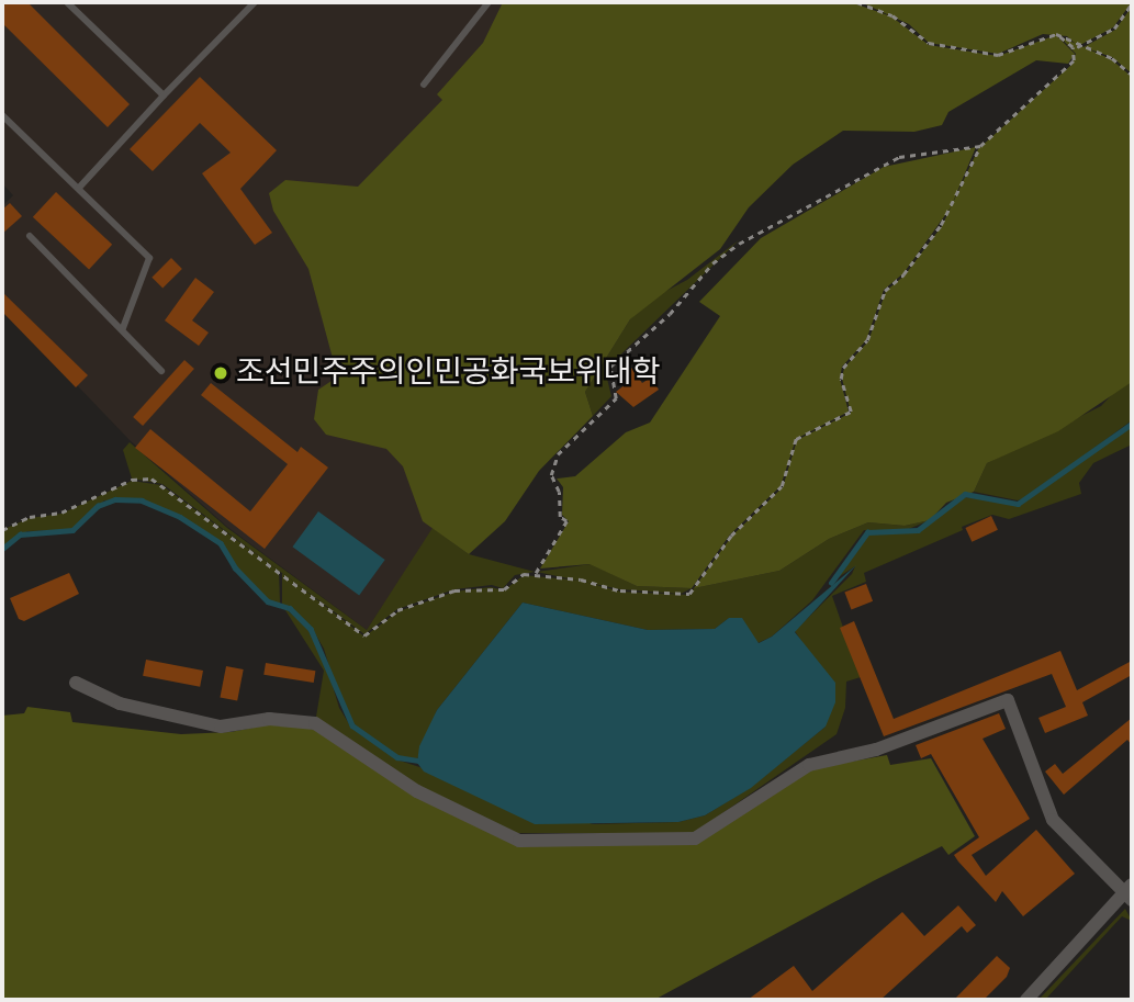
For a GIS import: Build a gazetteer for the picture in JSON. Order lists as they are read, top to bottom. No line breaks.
{"places":["조선민주주의인민공화국보위대학"]}
